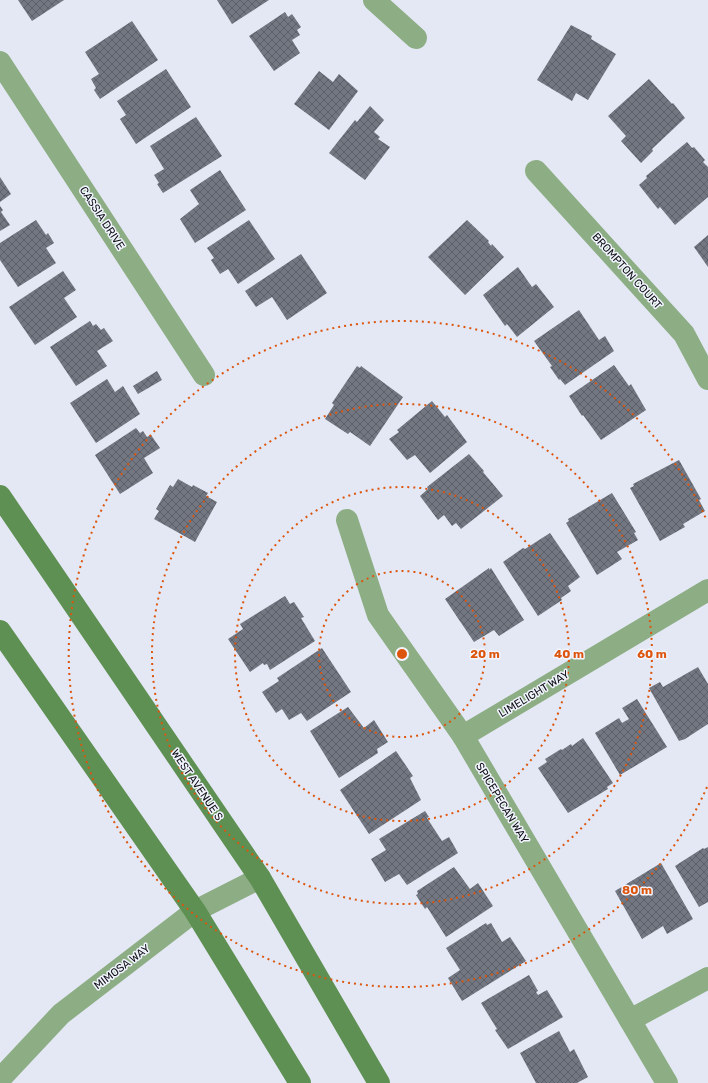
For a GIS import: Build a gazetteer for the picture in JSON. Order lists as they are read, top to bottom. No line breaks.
{"streets":{"street":["CASSIA DRIVE","BROMPTON COURT","LIMELIGHT WAY","WEST AVENUE S","SPICEPECAN WAY","MIMOSA WAY"]},"crossings":[["LIMELIGHT WAY","SPICEPECAN WAY"],["WEST AVENUE S","MIMOSA WAY"]],"rings":["20 m","40 m","60 m","80 m"]}
